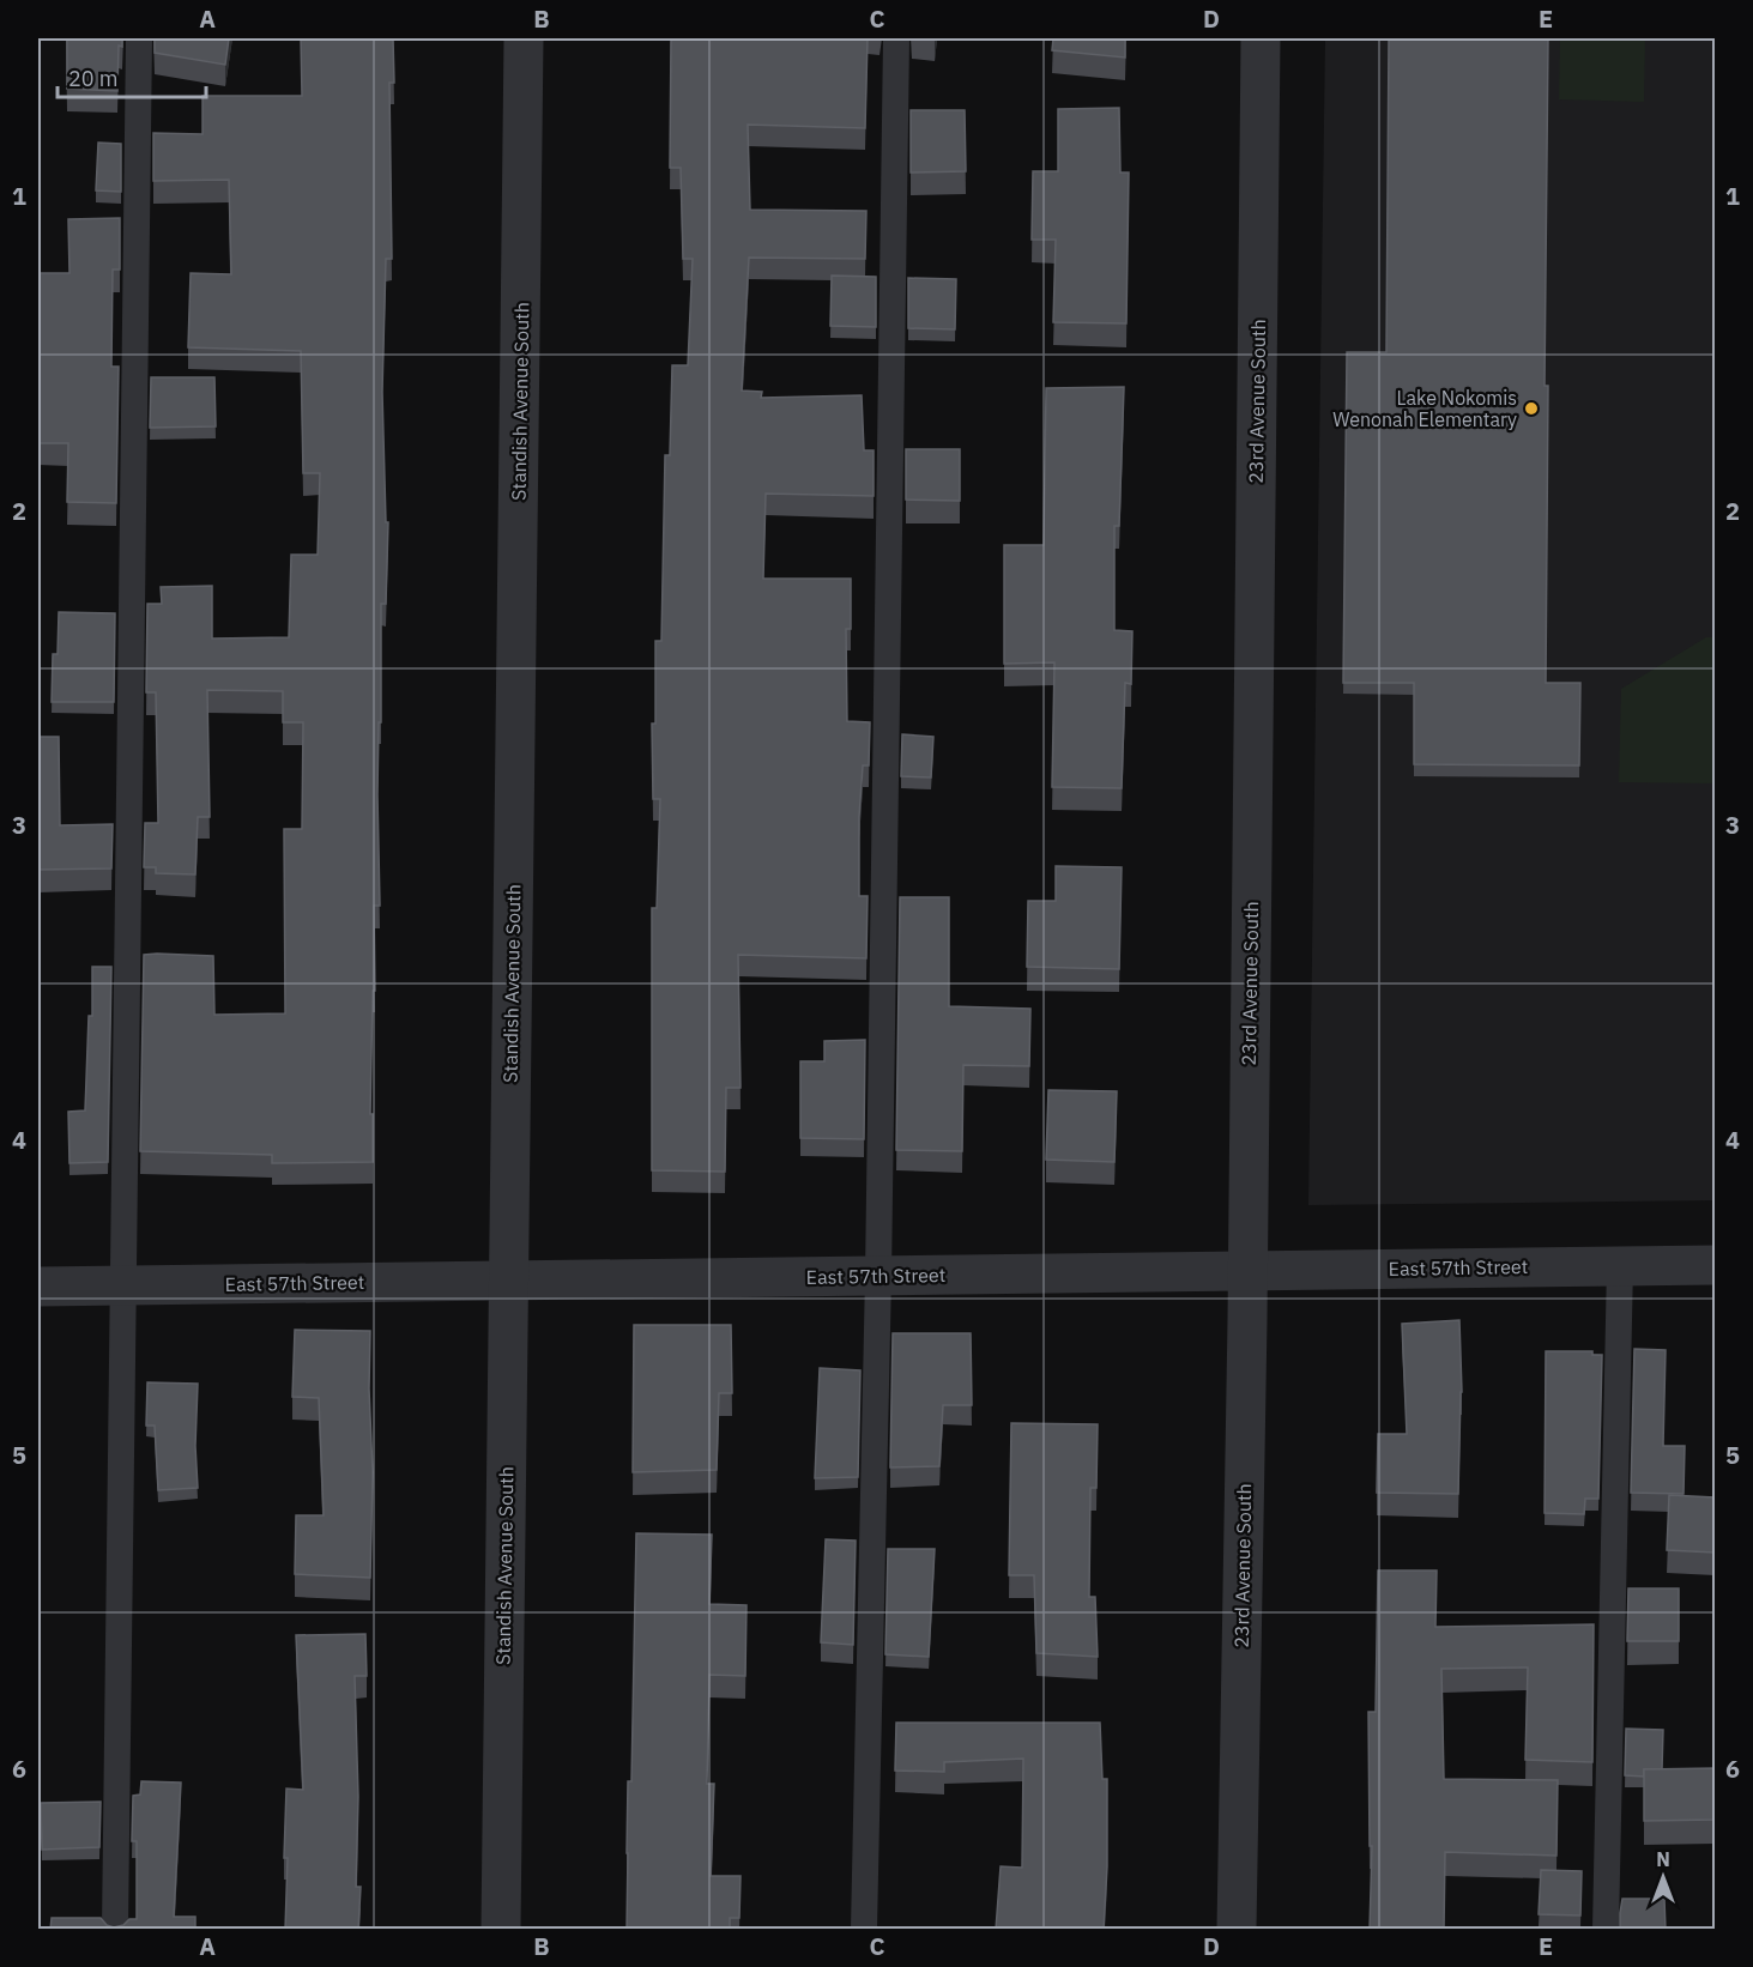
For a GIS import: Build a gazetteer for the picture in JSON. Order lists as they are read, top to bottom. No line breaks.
{"streets":{"street":["Standish Avenue South","23rd Avenue South","East 57th Street"]},"crossings":[["Standish Avenue South","East 57th Street"],["23rd Avenue South","East 57th Street"]],"places":["Lake Nokomis Wenonah Elementary"],"scale_bar":"20 m","north":"top","grid":{"columns":["A","B","C","D","E"],"rows":["1","2","3","4","5","6"]}}
